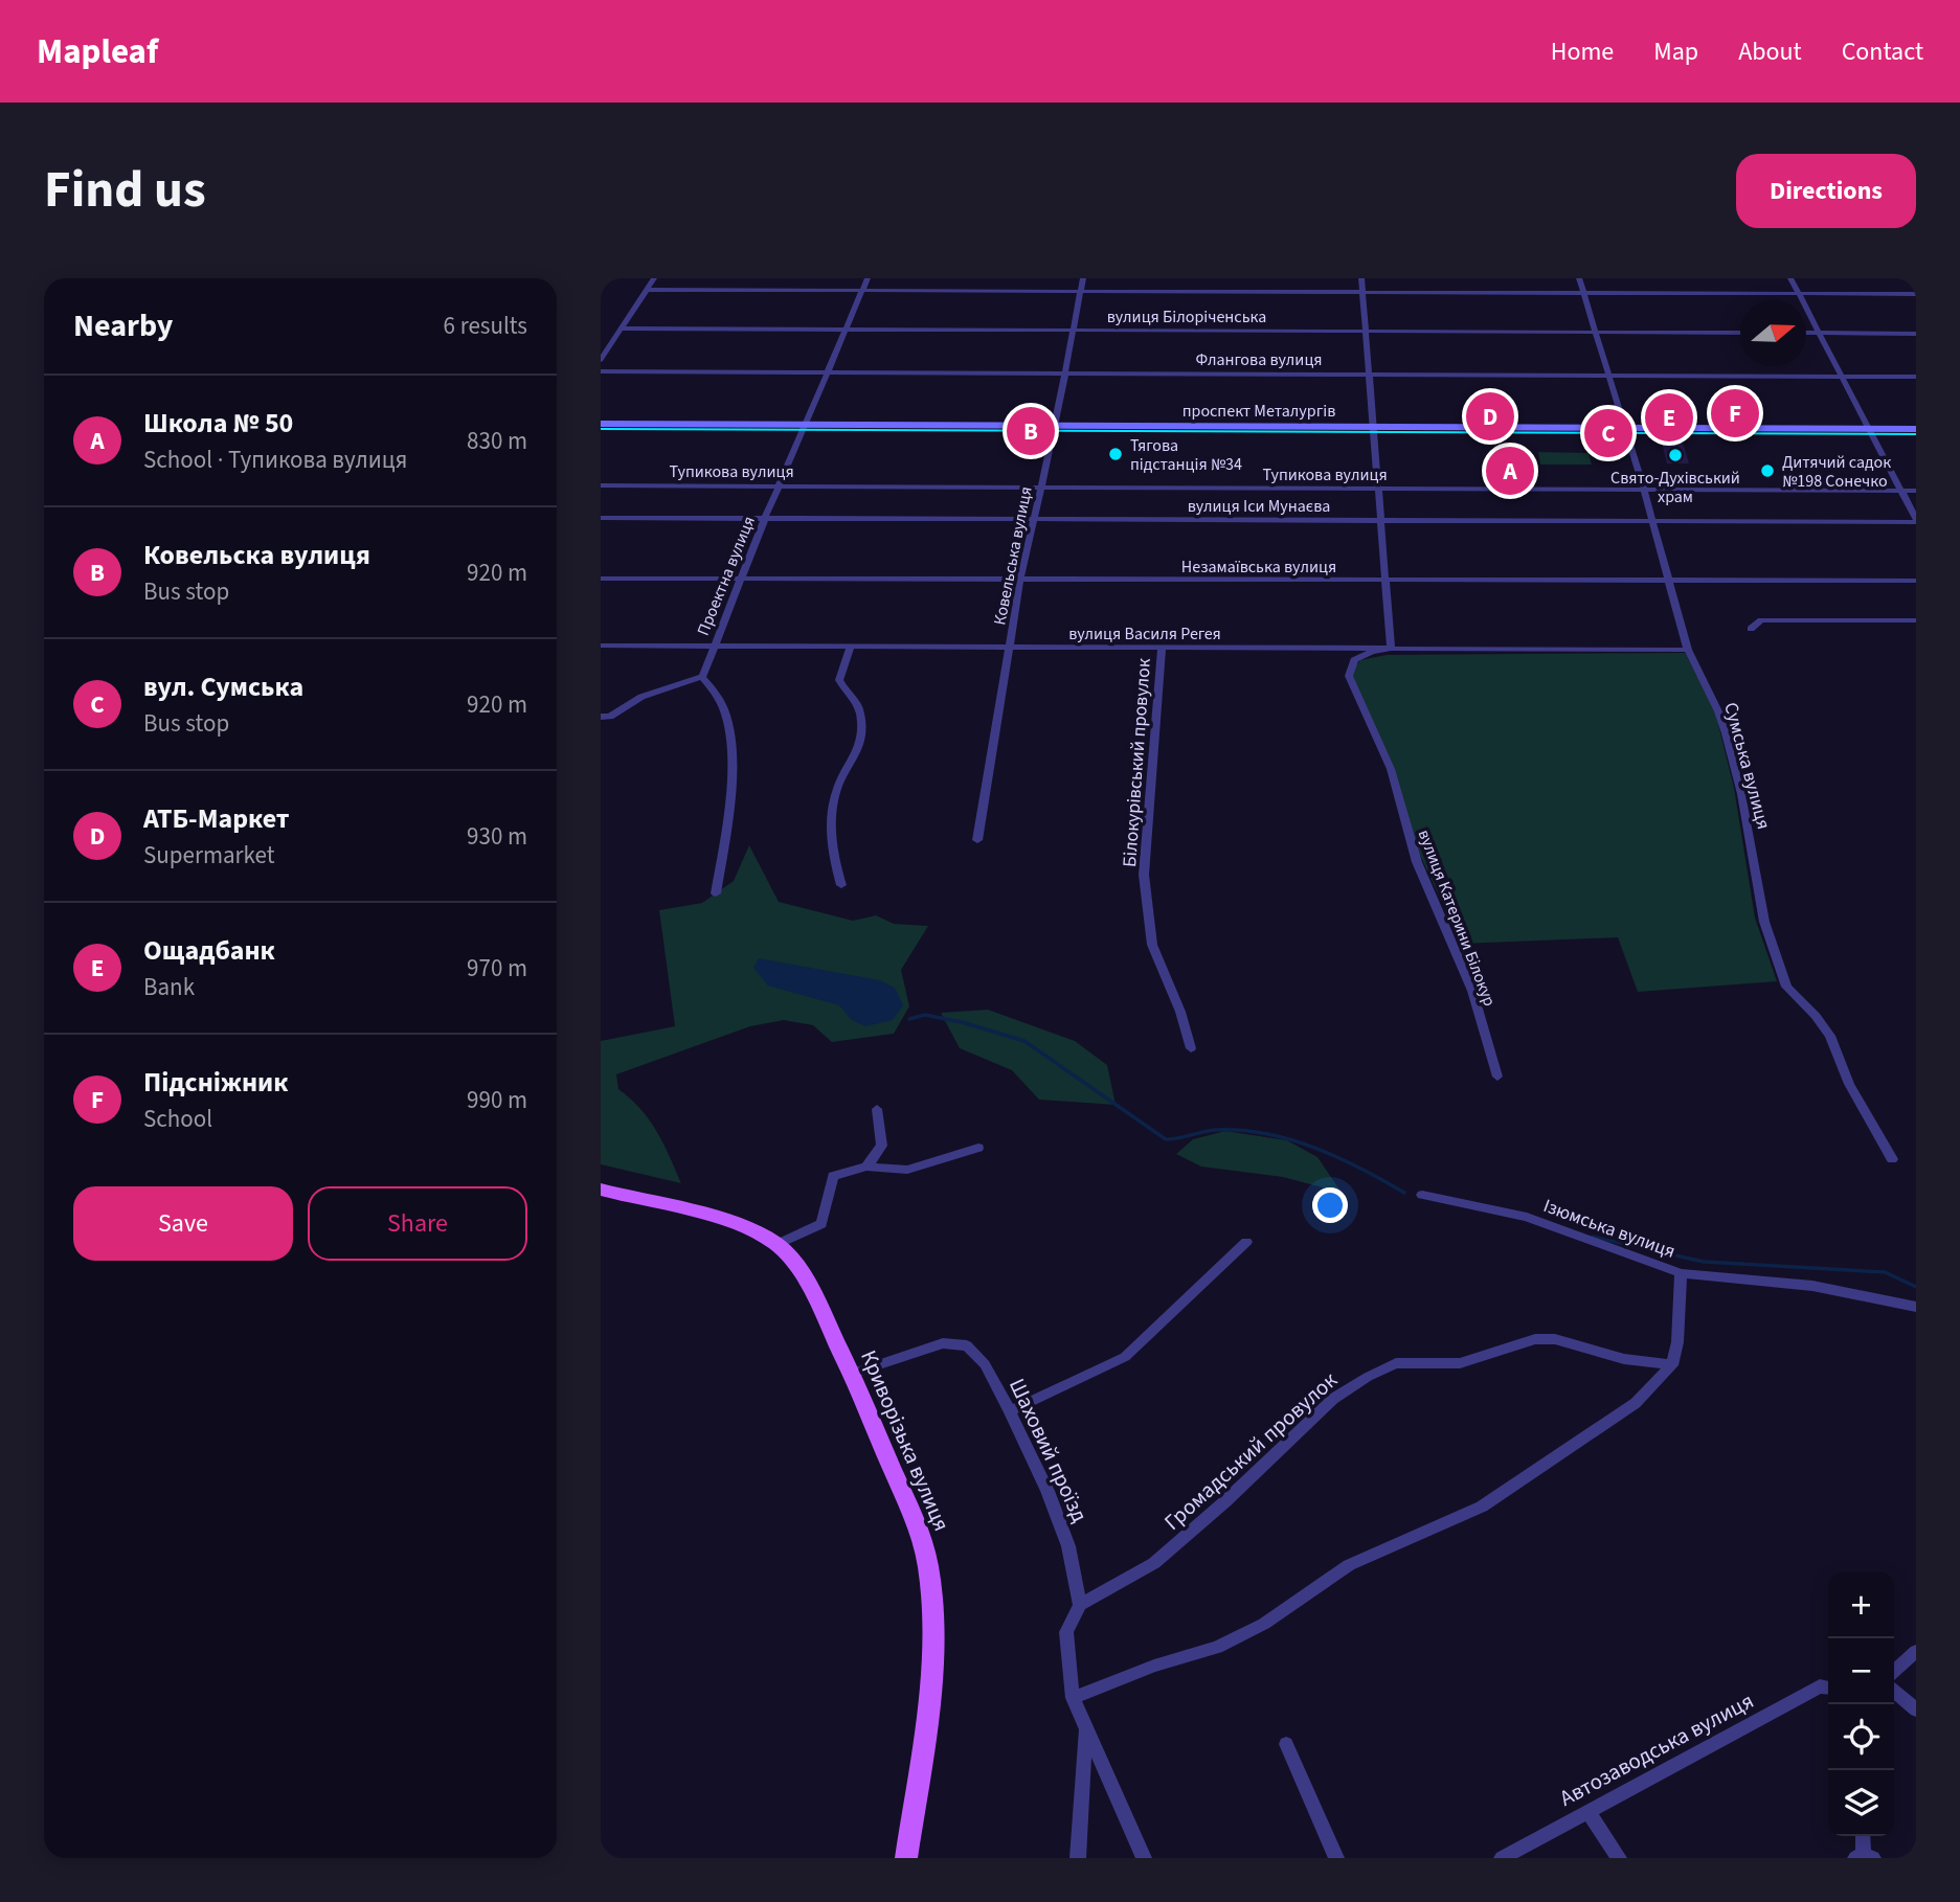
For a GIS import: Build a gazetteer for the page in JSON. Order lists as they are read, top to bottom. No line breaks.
{"streets":{"main road":["проспект Металургів","Криворізька вулиця"],"street":["вулиця Білоріченська","Флангова вулиця","Тупикова вулиця","вулиця Іси Мунаєва","Ковельська вулиця","Незамаївська вулиця","Проектна вулиця","вулиця Василя Регея","Білокурівський провулок","Сумська вулиця","вулиця Катерини Білокур","Ізюмська вулиця","Шаховий проїзд","Громадський провулок","Автозаводська вулиця"]},"crossings":[["вулиця Білоріченська","Ковельська вулиця"],["вулиця Білоріченська","Проектна вулиця"],["вулиця Білоріченська","Сумська вулиця"],["Флангова вулиця","Ковельська вулиця"],["Флангова вулиця","Проектна вулиця"],["Флангова вулиця","Сумська вулиця"],["проспект Металургів","Ковельська вулиця"],["проспект Металургів","Проектна вулиця"],["проспект Металургів","Сумська вулиця"],["Тупикова вулиця","Ковельська вулиця"],["Тупикова вулиця","Проектна вулиця"],["Тупикова вулиця","Сумська вулиця"],["вулиця Іси Мунаєва","Ковельська вулиця"],["вулиця Іси Мунаєва","Проектна вулиця"],["вулиця Іси Мунаєва","Сумська вулиця"],["Ковельська вулиця","Незамаївська вулиця"],["Ковельська вулиця","вулиця Василя Регея"],["Незамаївська вулиця","Проектна вулиця"],["Незамаївська вулиця","Сумська вулиця"],["Проектна вулиця","вулиця Василя Регея"],["вулиця Василя Регея","Білокурівський провулок"],["вулиця Василя Регея","Сумська вулиця"],["вулиця Василя Регея","вулиця Катерини Білокур"],["Криворізька вулиця","Шаховий проїзд"],["Шаховий проїзд","Громадський провулок"]],"places":["Тягова пiдстанцiя №34","Свято-Духівський храм","Дитячий садок №198 Сонечко"],"north":"right","page":{"header":"Mapleaf","nav":["Home","Map","About","Contact"],"title":"Find us","buttons":["Directions",["Save","Share"]],"heading":["Nearby","6 results"],"list":[{"mark":"A","name":"Школа № 50","note":"School · Тупикова вулиця","value":"830 m"},{"mark":"B","name":"Ковельска вулиця","note":"Bus stop","value":"920 m"},{"mark":"C","name":"вул. Сумська","note":"Bus stop","value":"920 m"},{"mark":"D","name":"АТБ-Маркет","note":"Supermarket","value":"930 m"},{"mark":"E","name":"Ощадбанк","note":"Bank","value":"970 m"},{"mark":"F","name":"Підсніжник","note":"School","value":"990 m"}],"pins":["F","D","E","B","C","A"],"map_buttons":["+","−"]}}
